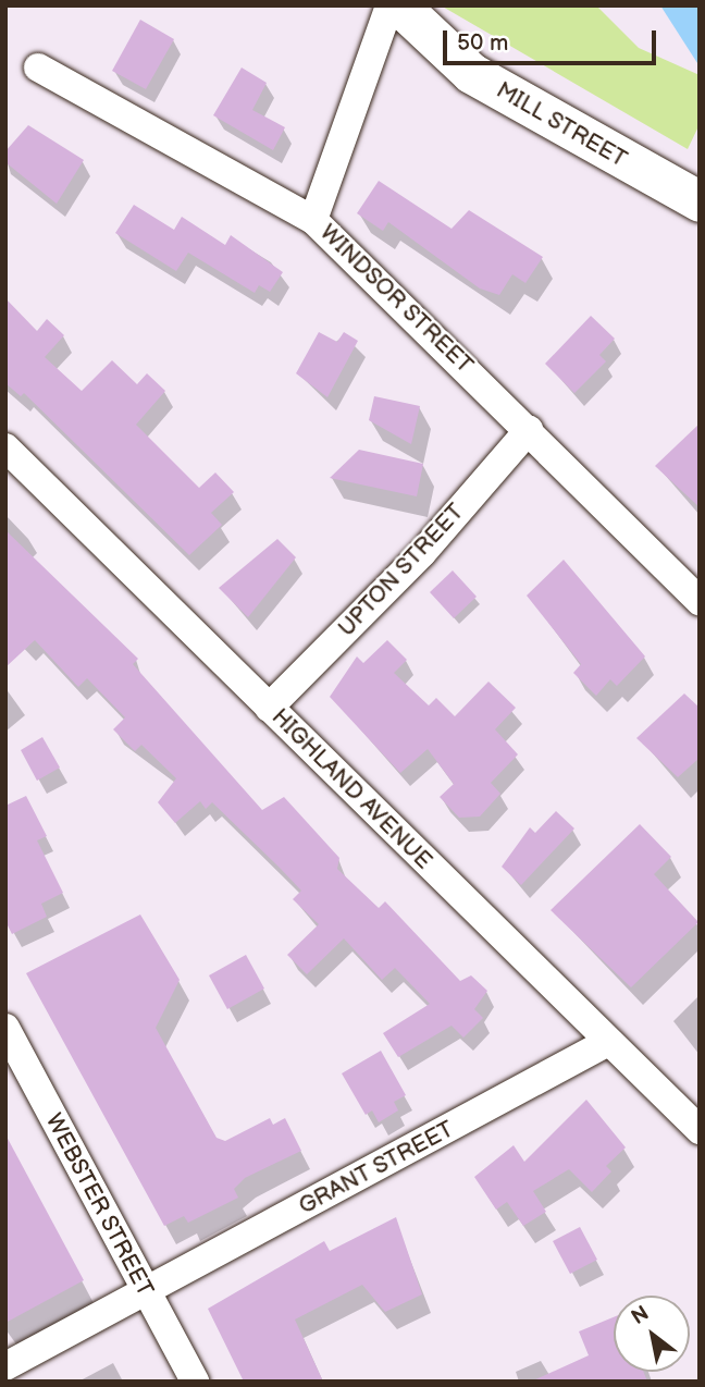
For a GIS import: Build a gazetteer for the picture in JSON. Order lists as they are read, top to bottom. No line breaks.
{"streets":{"main road":["MILL STREET"],"street":["WINDSOR STREET","UPTON STREET","HIGHLAND AVENUE","GRANT STREET","WEBSTER STREET"]},"crossings":[["WINDSOR STREET","UPTON STREET"],["UPTON STREET","HIGHLAND AVENUE"],["HIGHLAND AVENUE","GRANT STREET"],["GRANT STREET","WEBSTER STREET"]],"scale_bar":"50 m","north":"top left"}
